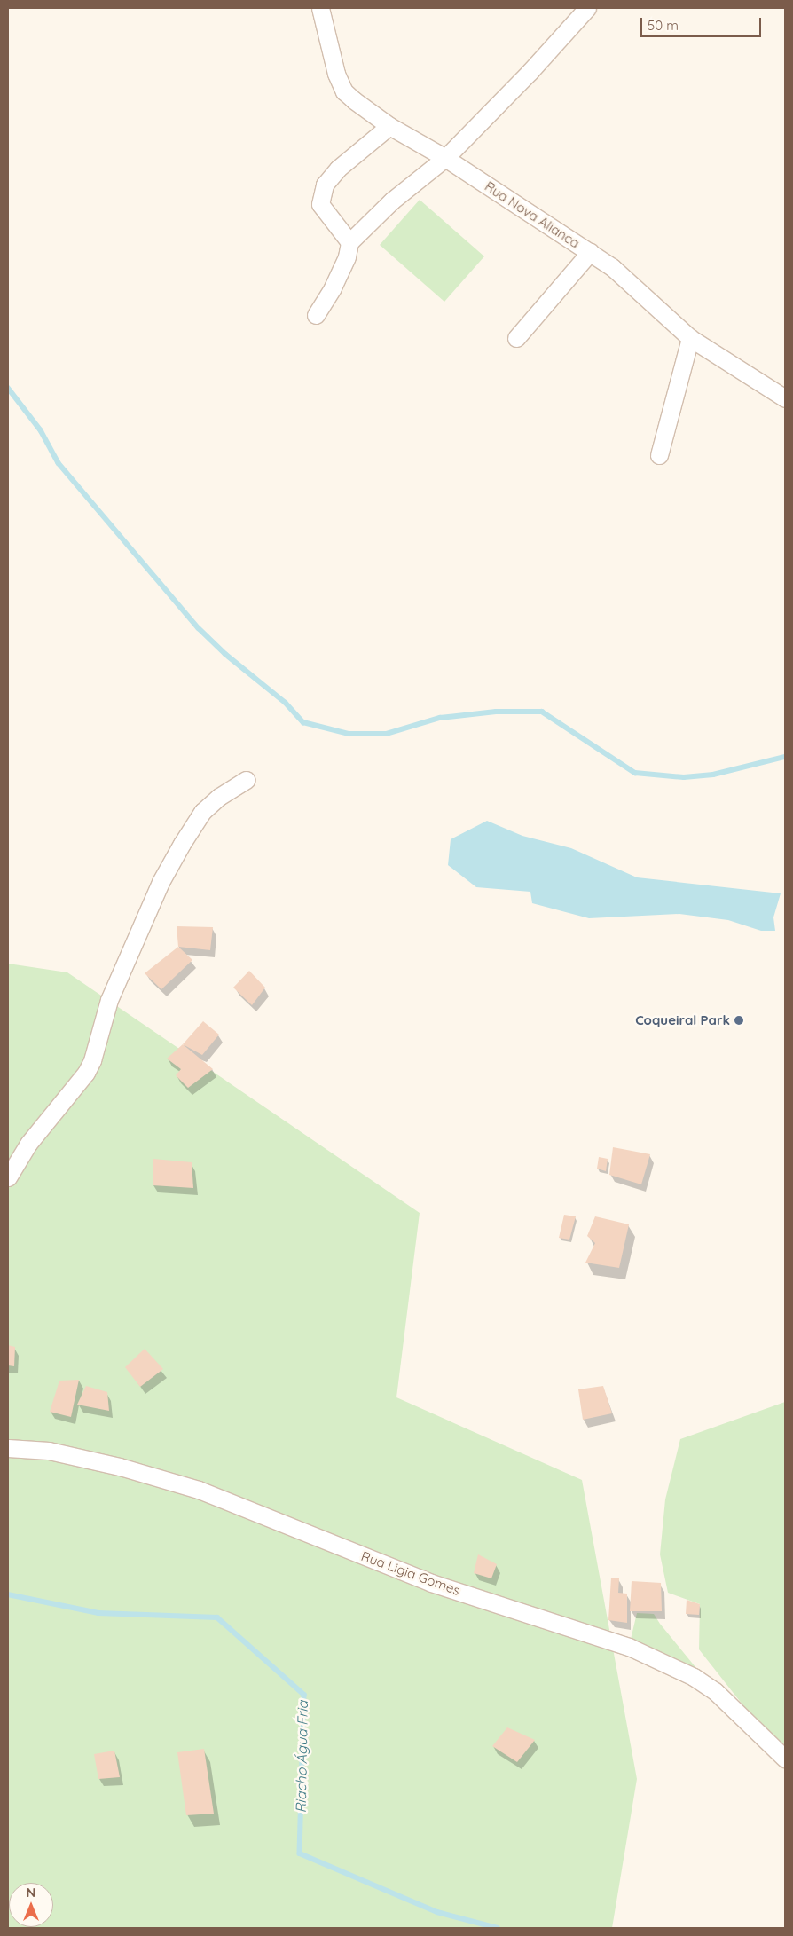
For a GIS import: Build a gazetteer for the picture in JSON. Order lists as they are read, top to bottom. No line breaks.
{"streets":{"street":["Rua Nova Alianca","Rua Ligia Gomes"]},"water":["Riacho Água Fria"],"places":["Coqueiral Park"],"scale_bar":"50 m","north":"top"}
